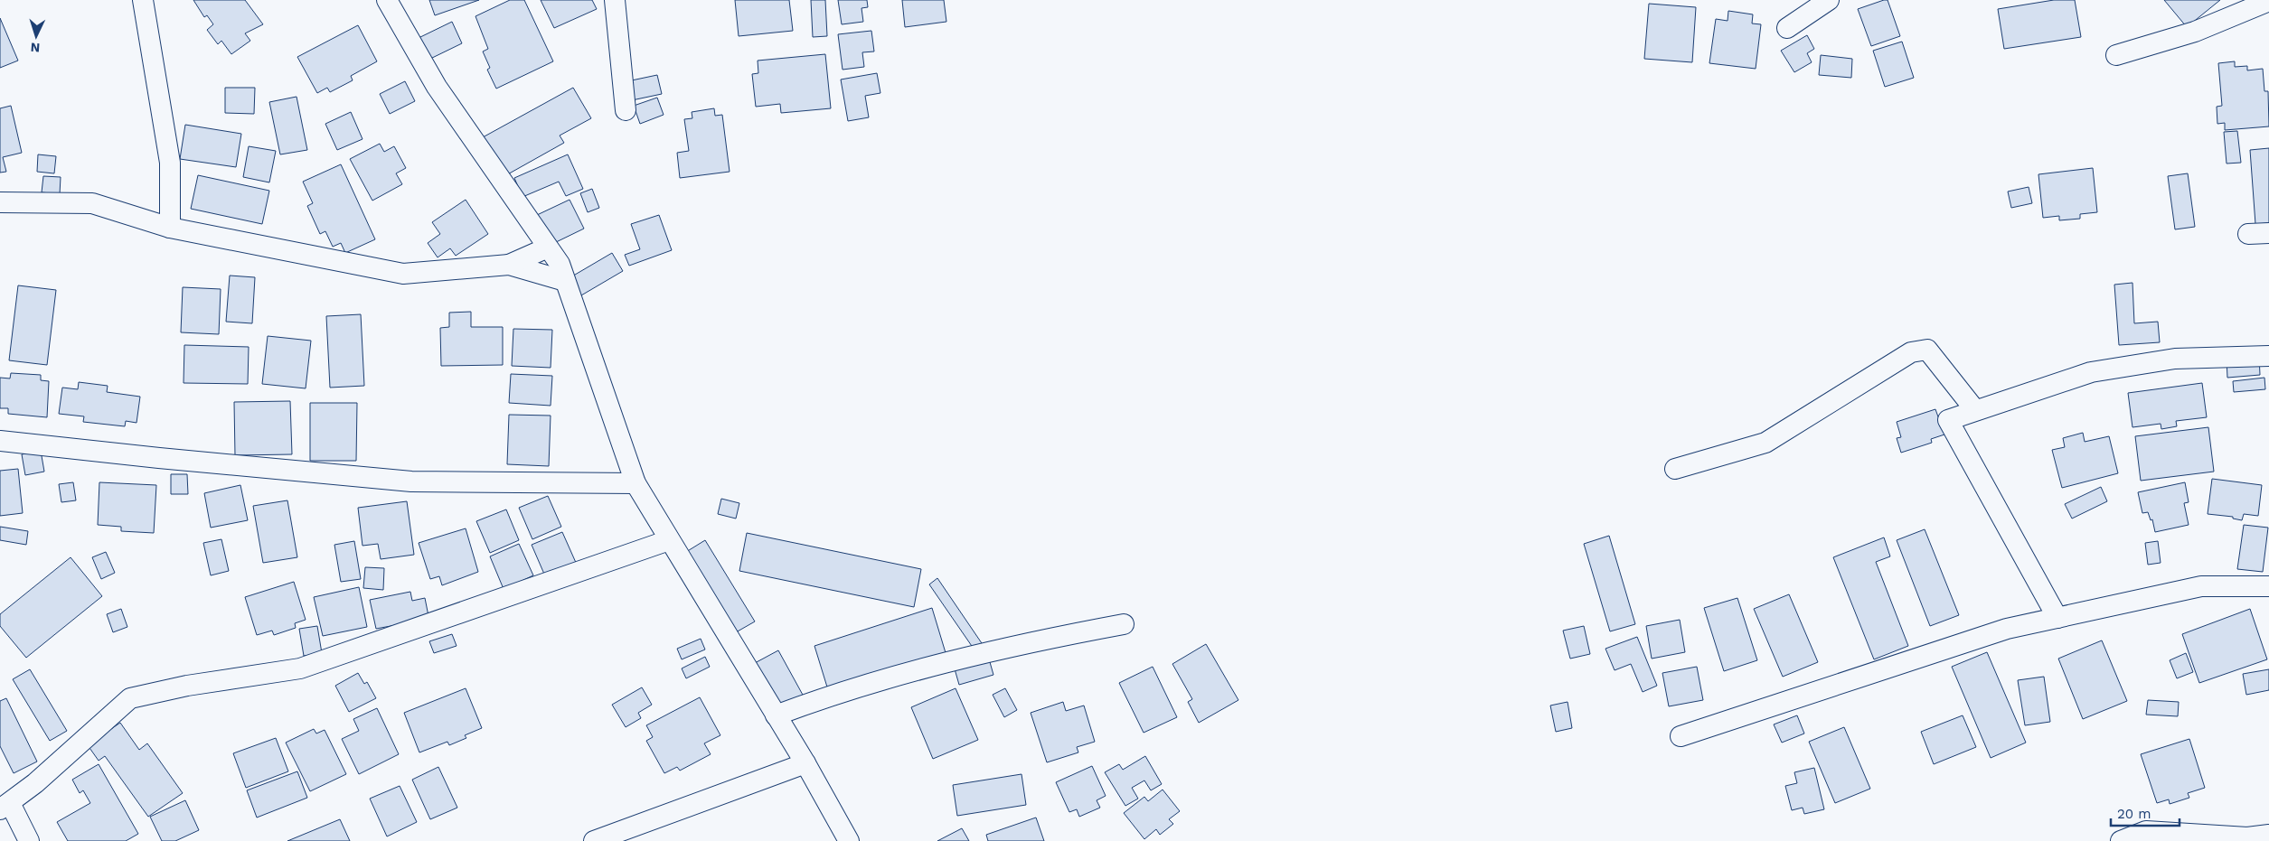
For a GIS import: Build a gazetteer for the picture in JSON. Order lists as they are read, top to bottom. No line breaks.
{"scale_bar":"20 m","north":"bottom"}
